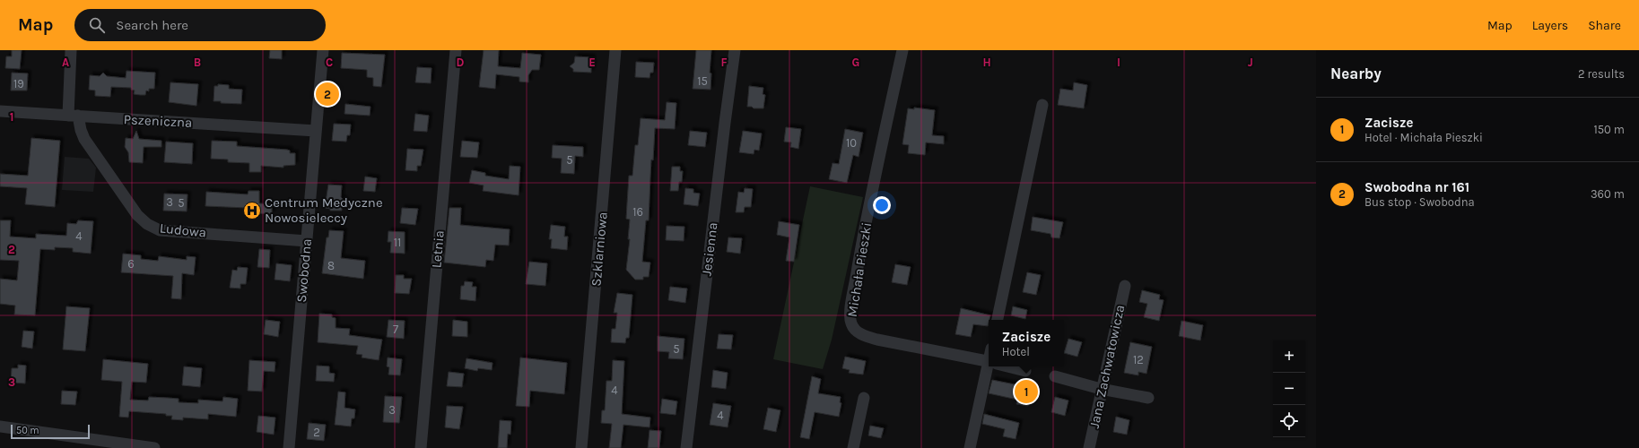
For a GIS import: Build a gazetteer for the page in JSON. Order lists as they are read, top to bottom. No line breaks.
{"streets":{"street":["Pszeniczna","Ludowa","Letnia","Szklarniowa","Jesienna","Michała Pieszki","Swobodna","Jana Zachwatowicza"]},"crossings":[["Pszeniczna","Ludowa"],["Pszeniczna","Swobodna"],["Ludowa","Swobodna"]],"places":{"hospital":["Centrum Medyczne Nowosieleccy"]},"house_numbers":["15","19","10","5","3","5","16","4","11","6","8","7","5","12","4","3","4","2"],"scale_bar":"50 m","page":{"header":"Map","search":"Search here","nav":["Map","Layers","Share"],"heading":["Nearby","2 results"],"pins":["2","1"],"list":[{"mark":"1","name":"Zacisze","note":"Hotel · Michała Pieszki","value":"150 m"},{"mark":"2","name":"Swobodna nr 161","note":"Bus stop · Swobodna","value":"360 m"}],"popup":["Zacisze","Hotel"],"map_buttons":["+","−"],"scale":"50 m"},"grid":{"columns":["A","B","C","D","E","F","G","H","I","J"],"rows":["1","2","3"]}}
